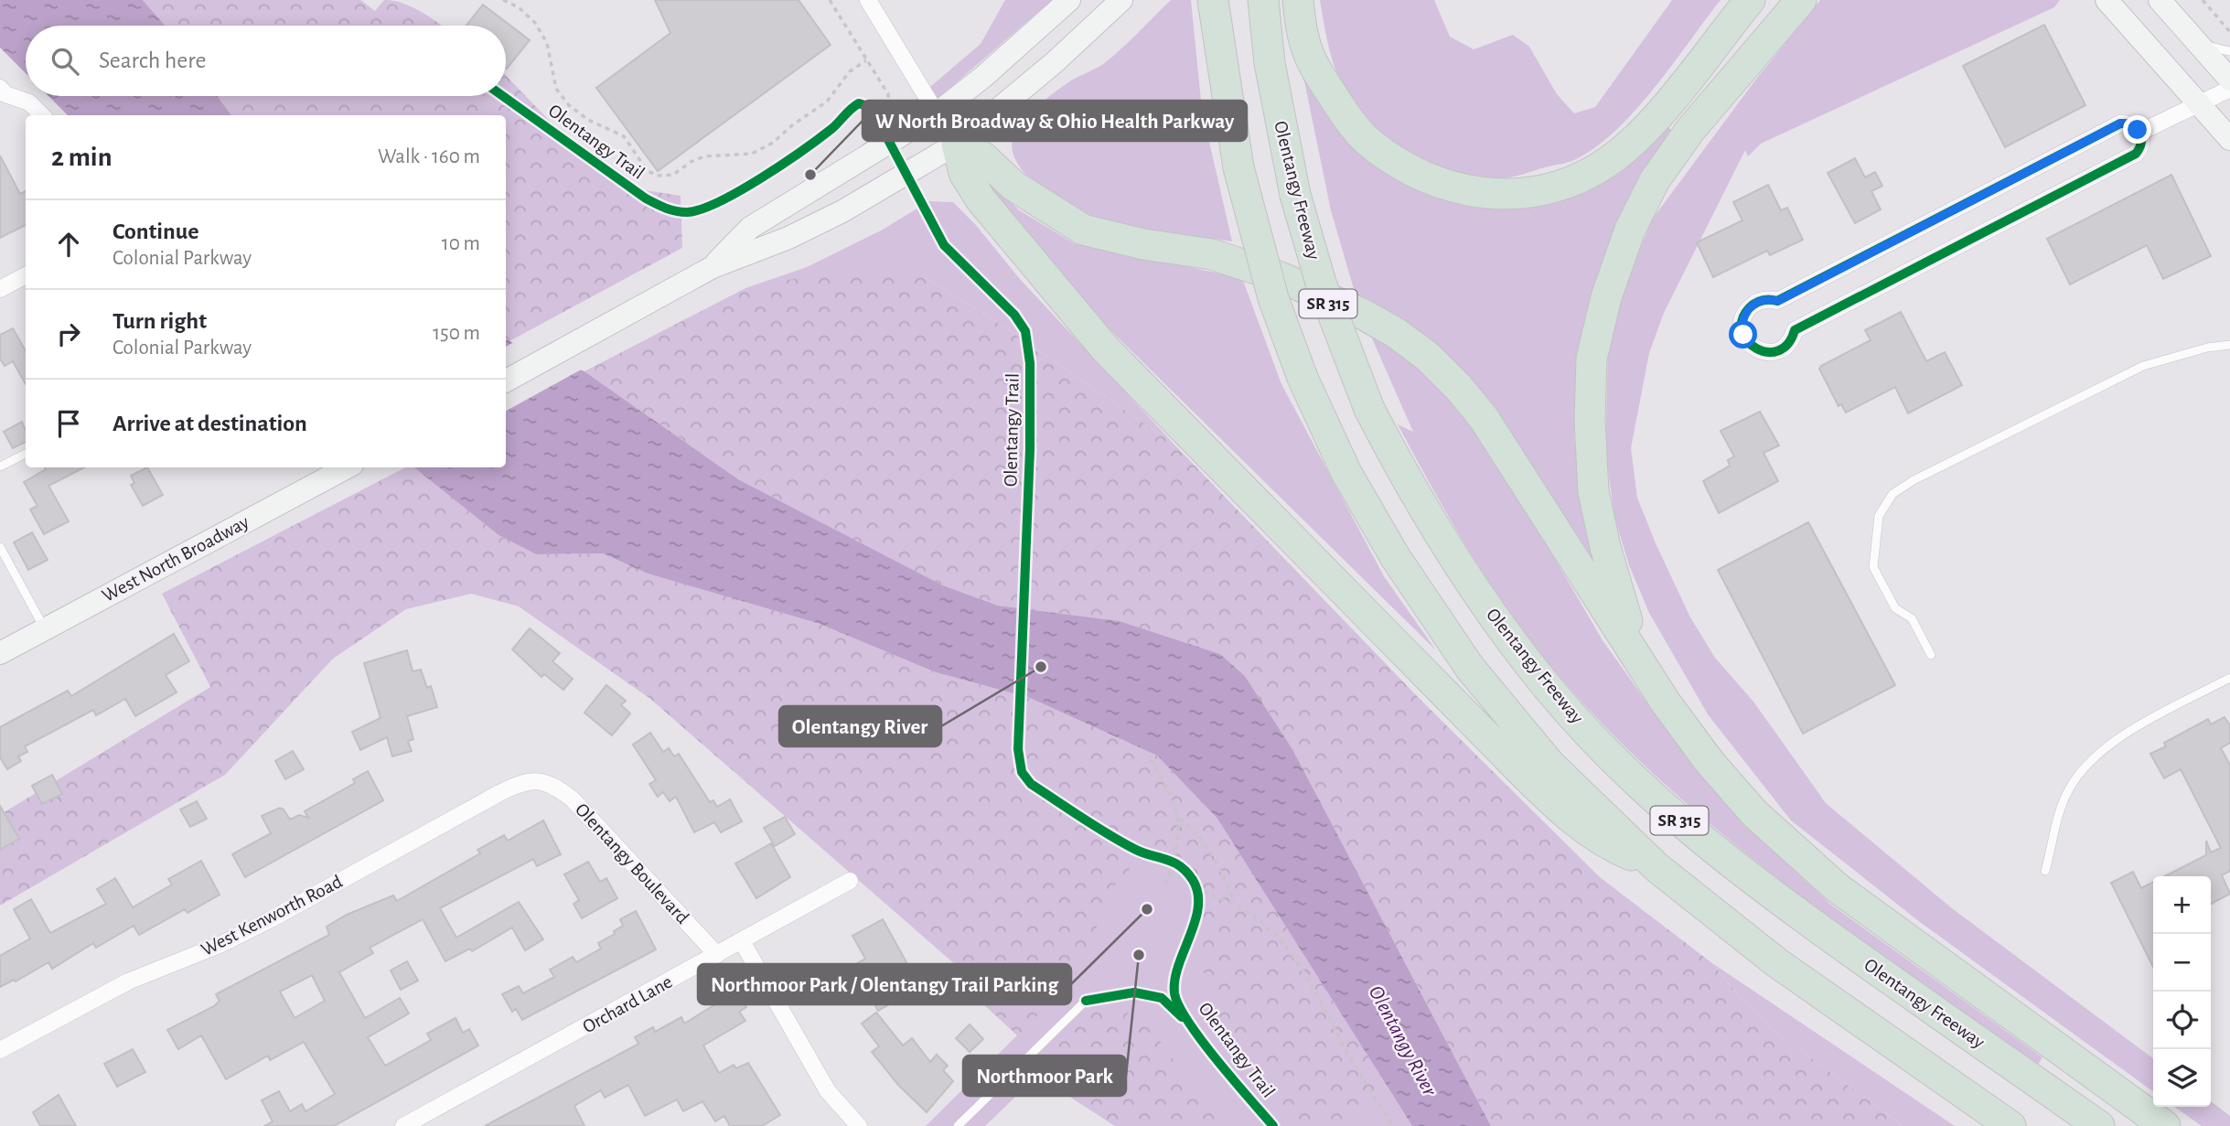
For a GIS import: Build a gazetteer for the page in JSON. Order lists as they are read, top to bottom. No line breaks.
{"streets":{"highway":["Olentangy Freeway","SR 315"],"main road":["West North Broadway"],"street":["Olentangy Boulevard","West Kenworth Road","Orchard Lane"],"cycle path":["Olentangy Trail"]},"crossings":[["Olentangy Boulevard","West Kenworth Road"],["Olentangy Boulevard","Orchard Lane"]],"water":["Olentangy River"],"places":["W North Broadway & Ohio Health Parkway","Olentangy River","Northmoor Park / Olentangy Trail Parking","Northmoor Park"],"page":{"search":"Search here","heading":["2 min","Walk · 160 m"],"list":[["Continue","Colonial Parkway","10 m"],["Turn right","Colonial Parkway","150 m"],"Arrive at destination"],"map_buttons":["+","−"]}}
